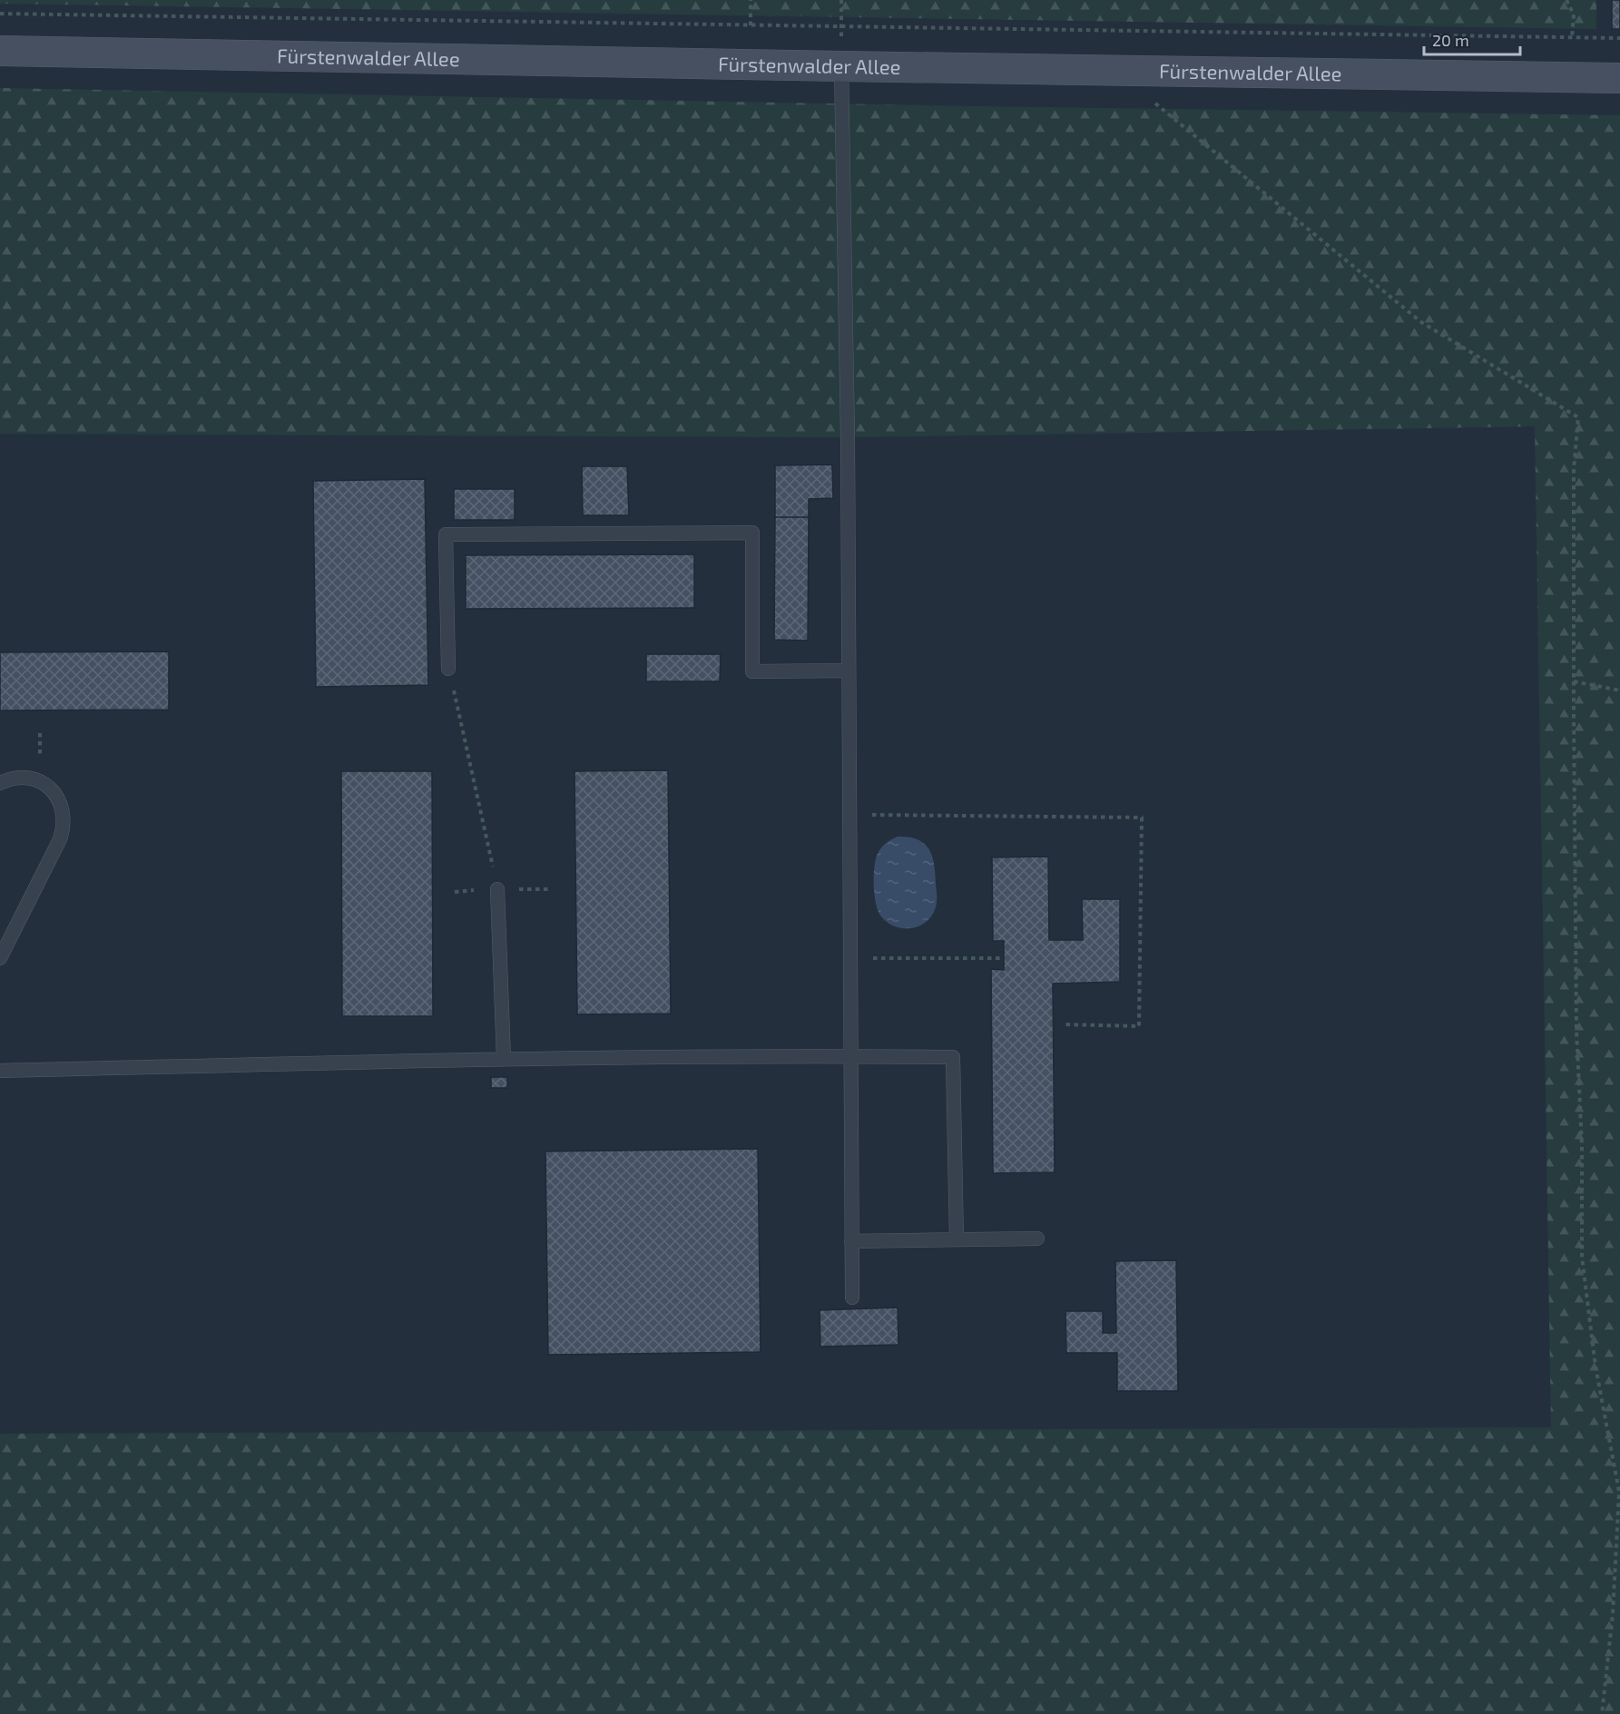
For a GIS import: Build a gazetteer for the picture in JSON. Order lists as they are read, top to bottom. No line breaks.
{"streets":{"main road":["Fürstenwalder Allee"]},"scale_bar":"20 m"}
